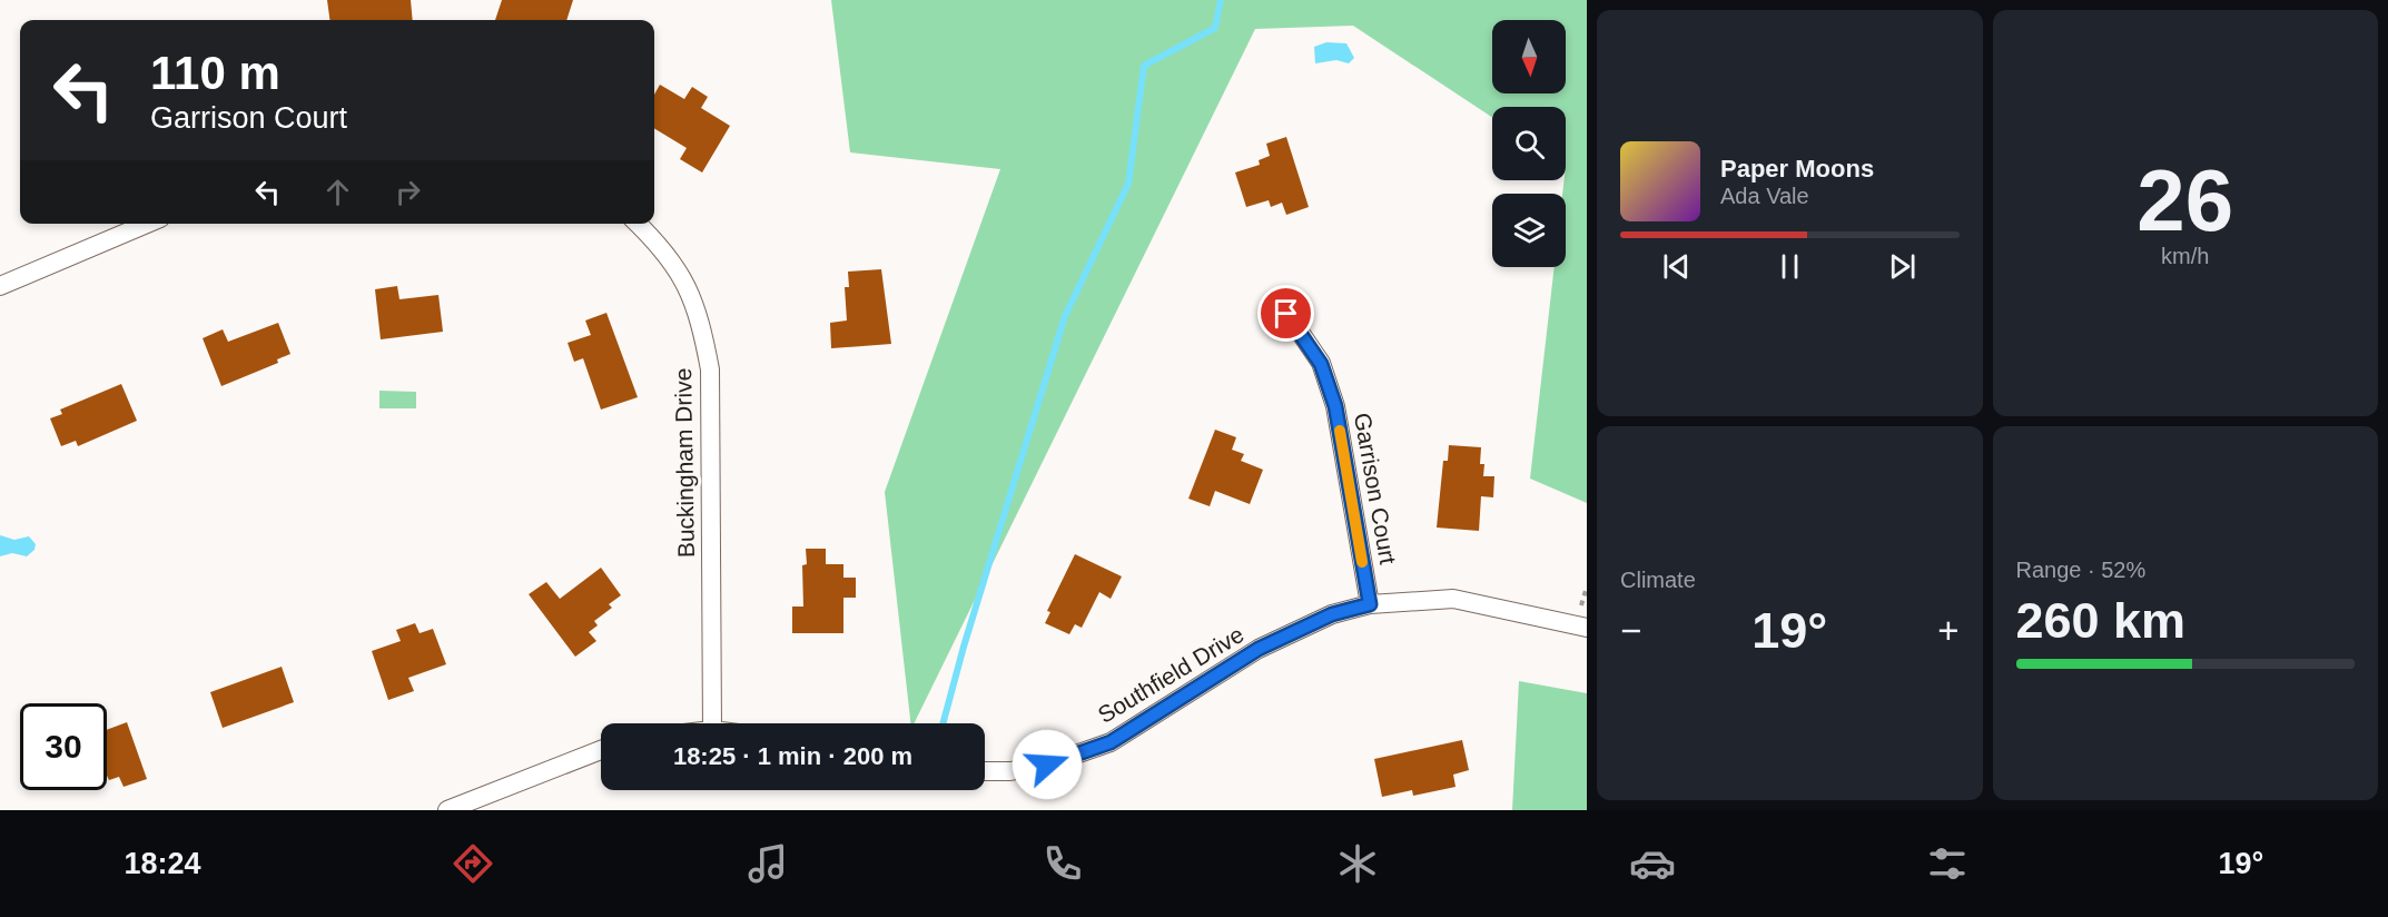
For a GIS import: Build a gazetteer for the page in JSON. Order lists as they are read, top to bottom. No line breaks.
{"streets":{"street":["Buckingham Drive","Garrison Court","Southfield Drive"]},"crossings":[["Garrison Court","Southfield Drive"]],"north":"bottom","page":{"tile":[["26","km/h"],"Climate",["Range · 52%","260 km"]],"turn":["110 m","Garrison Court"],"song":["Paper Moons","Ada Vale"],"heat":["−","19°","+"],"limit":"30","trip":"18:25 · 1 min · 200 m","tabs":["18:24","19°"]}}
